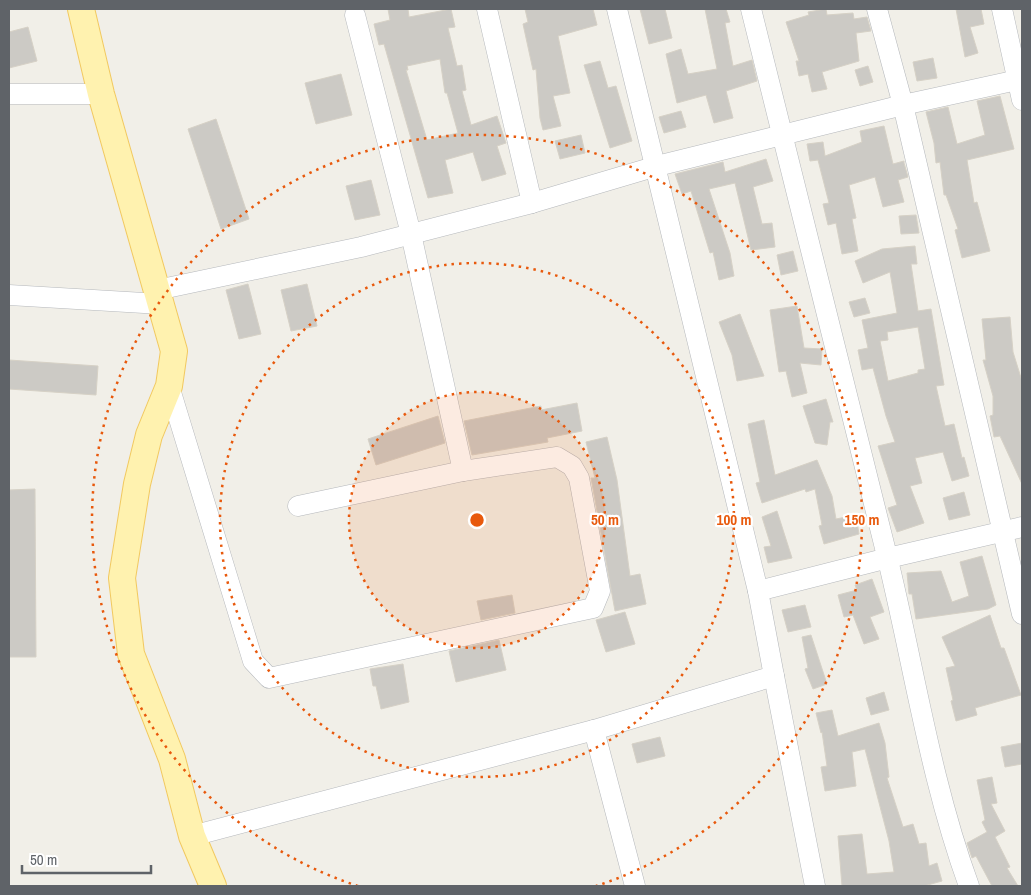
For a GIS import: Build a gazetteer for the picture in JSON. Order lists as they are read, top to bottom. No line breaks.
{"scale_bar":"50 m","rings":["50 m","100 m","150 m"]}
